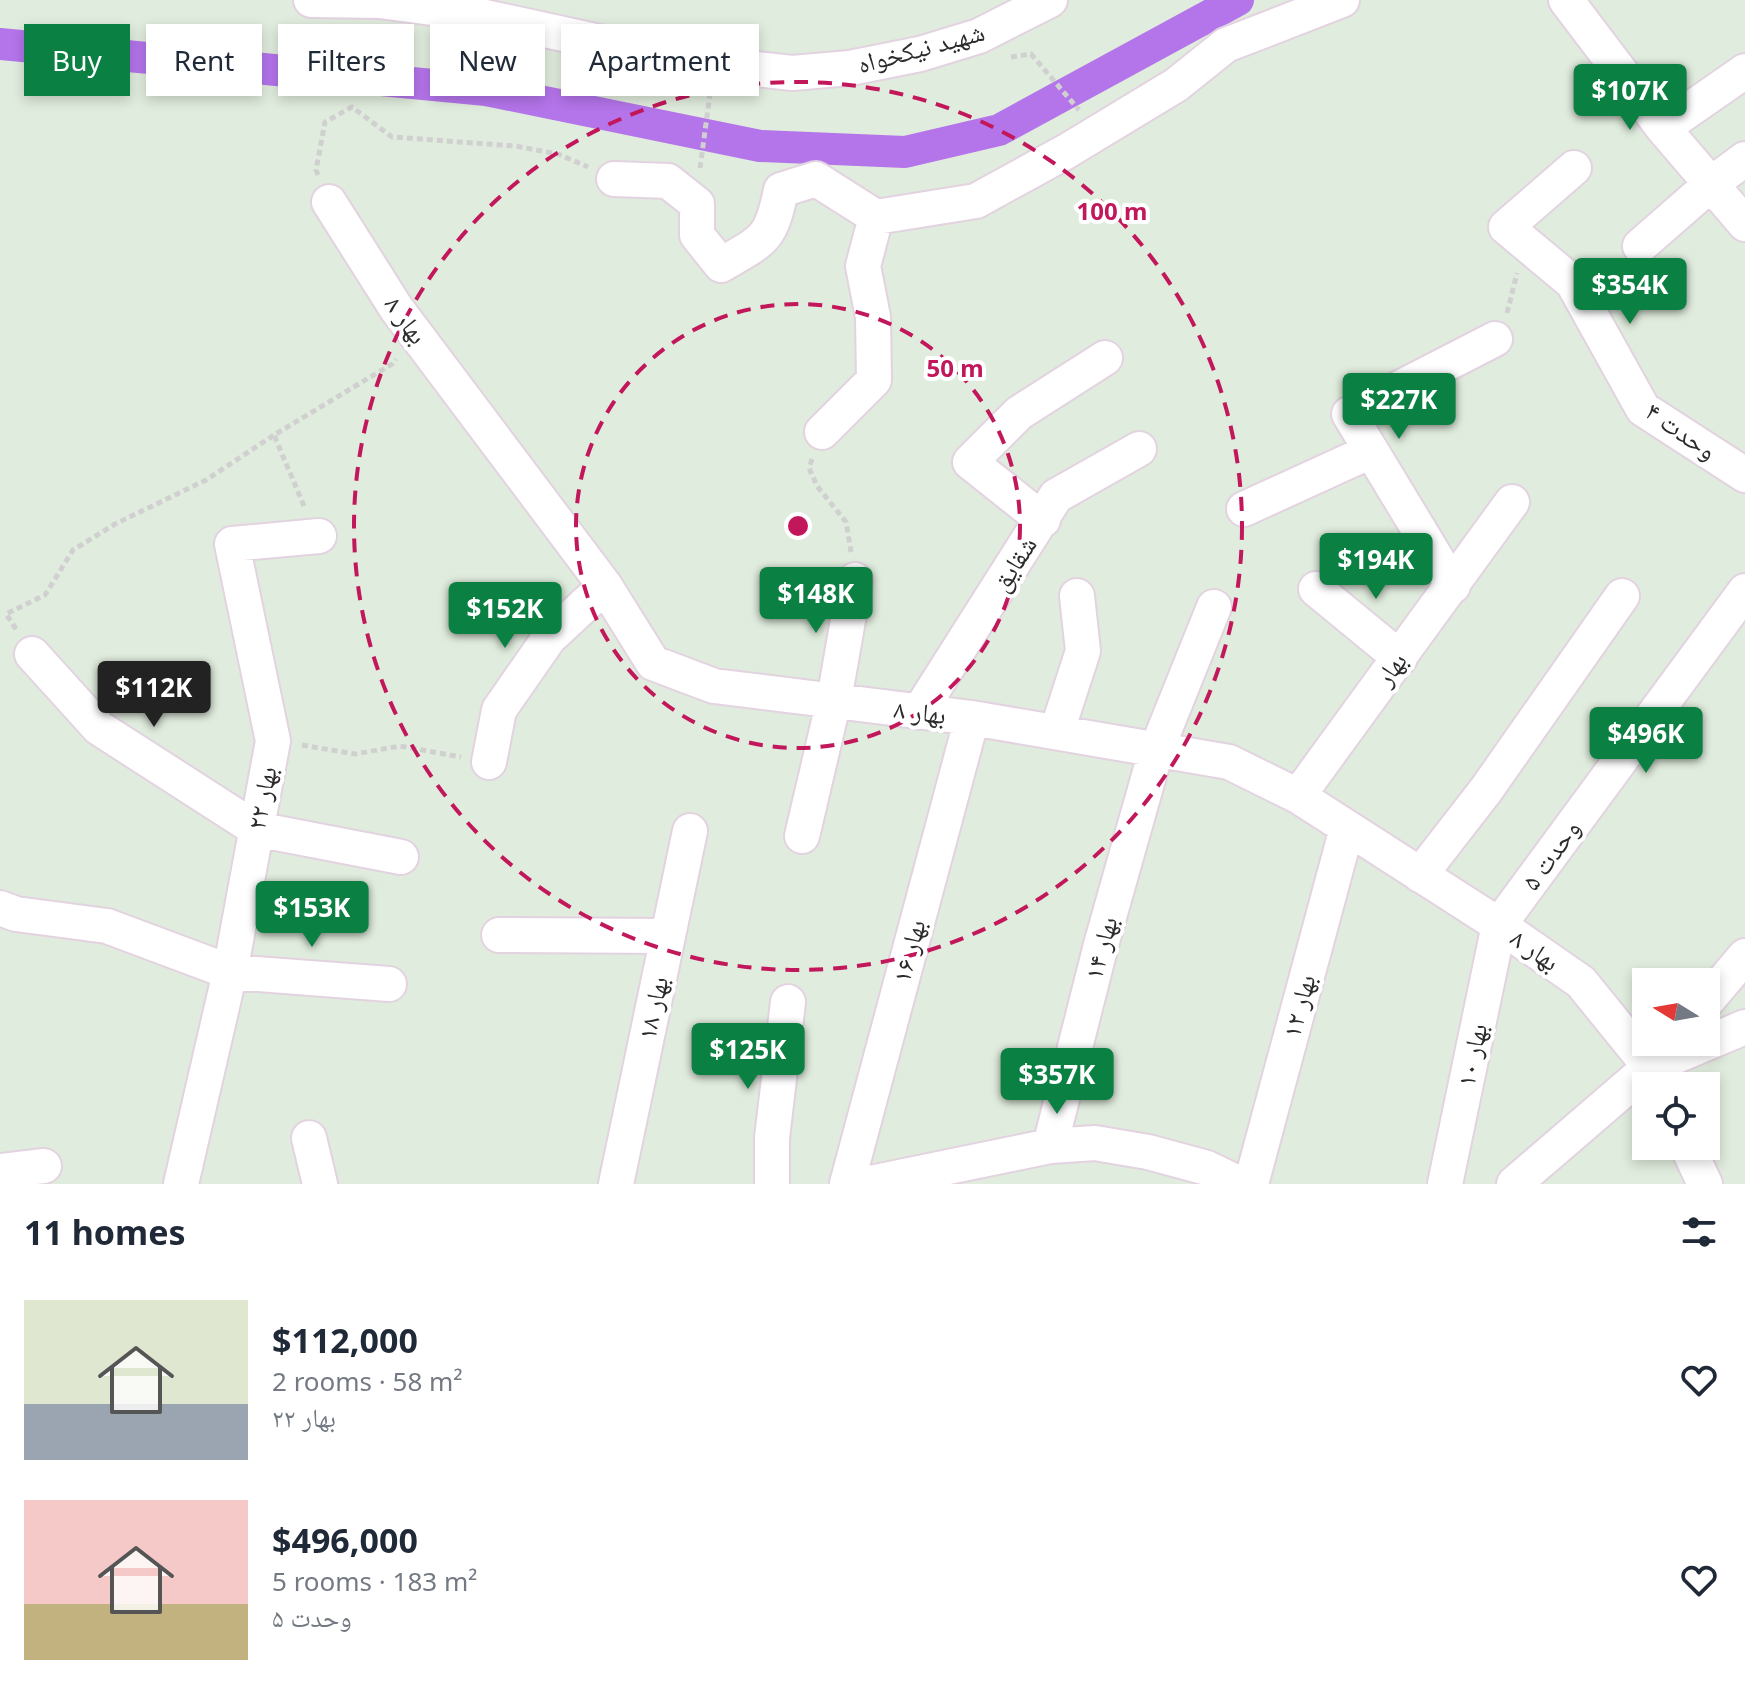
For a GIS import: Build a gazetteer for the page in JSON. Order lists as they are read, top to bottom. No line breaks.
{"streets":{"street":["شهید نیکخواه","بهار ۸","وحدت ۴","شقایق","بهار","بهار ۲۲","وحدت ۵","بهار ۱۴","بهار ۱۶","بهار ۱۲","بهار ۱۸","بهار ۱۰"]},"crossings":[["بهار ۸","شقایق"],["بهار ۸","بهار"],["بهار ۸","وحدت ۵"],["بهار ۸","بهار ۱۴"],["بهار ۸","بهار ۱۶"],["بهار ۸","بهار ۱۲"],["بهار ۸","بهار ۱۰"],["وحدت ۵","بهار ۱۰"]],"north":"left","page":{"chip":["Buy","Rent","Filters","New","Apartment"],"price":["$107K","$354K","$227K","$194K","$148K","$152K","$112K","$496K","$153K","$125K","$357K"],"heading":"11 homes","list":[{"name":"$112,000","note":"2 rooms · 58 m² · بهار ۲۲"},{"name":"$496,000","note":"5 rooms · 183 m² · وحدت ۵"}]},"rings":["100 m","50 m"]}
